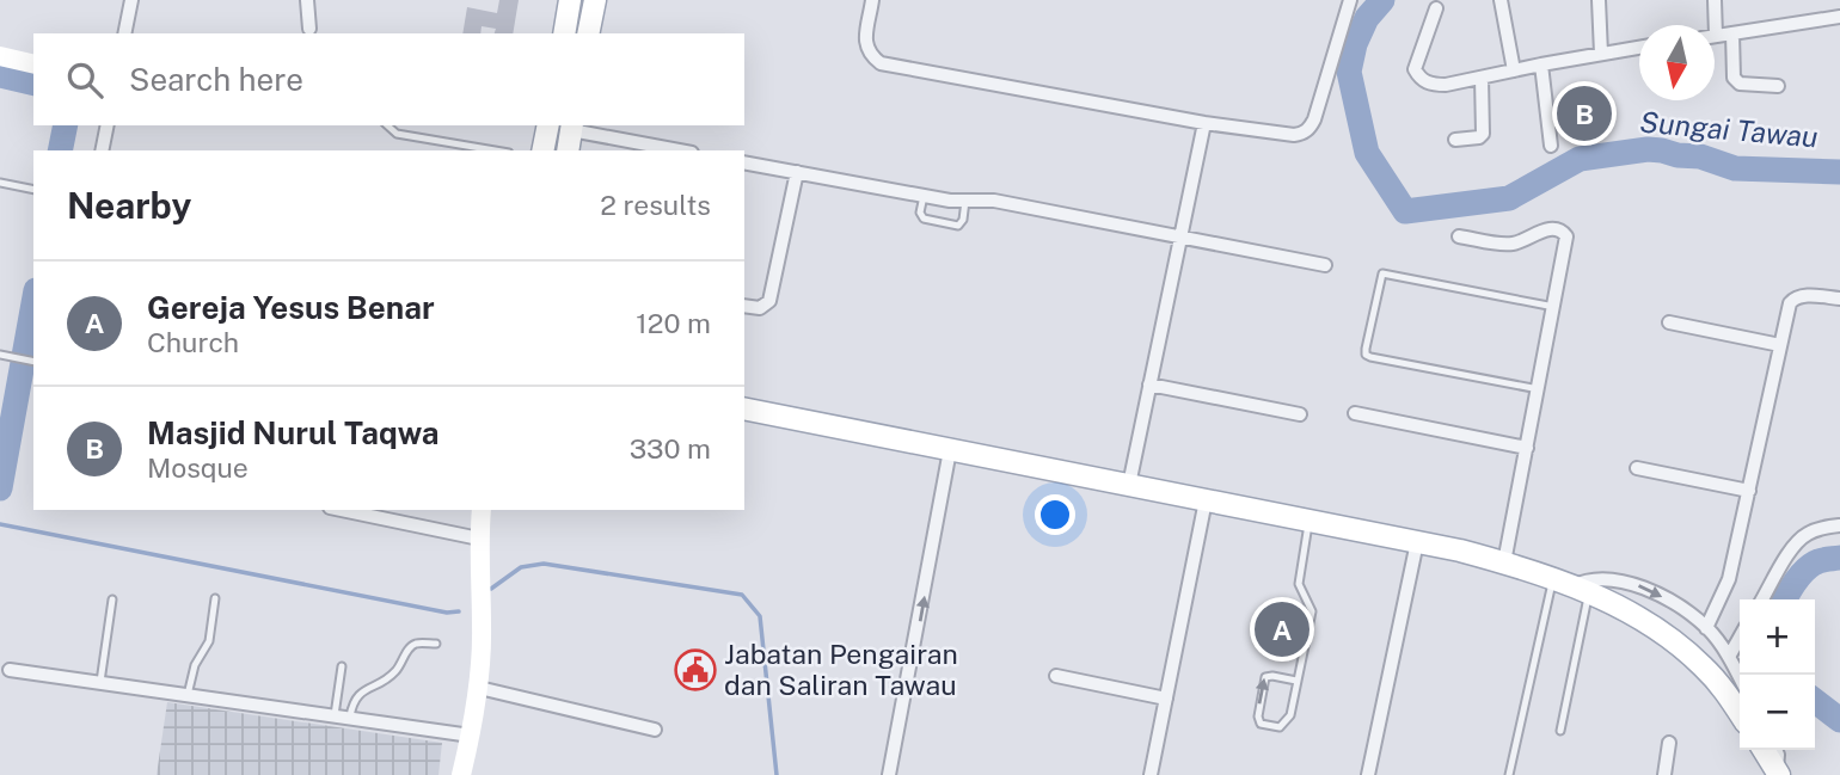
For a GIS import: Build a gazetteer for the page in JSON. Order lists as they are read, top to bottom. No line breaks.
{"water":["Sungai Tawau"],"places":{"public building":["Jabatan Pengairan dan Saliran Tawau"]},"north":"bottom","page":{"search":"Search here","pins":["B","A"],"heading":["Nearby","2 results"],"list":[{"mark":"A","name":"Gereja Yesus Benar","note":"Church","value":"120 m"},{"mark":"B","name":"Masjid Nurul Taqwa","note":"Mosque","value":"330 m"}],"map_buttons":["+","−"]}}
